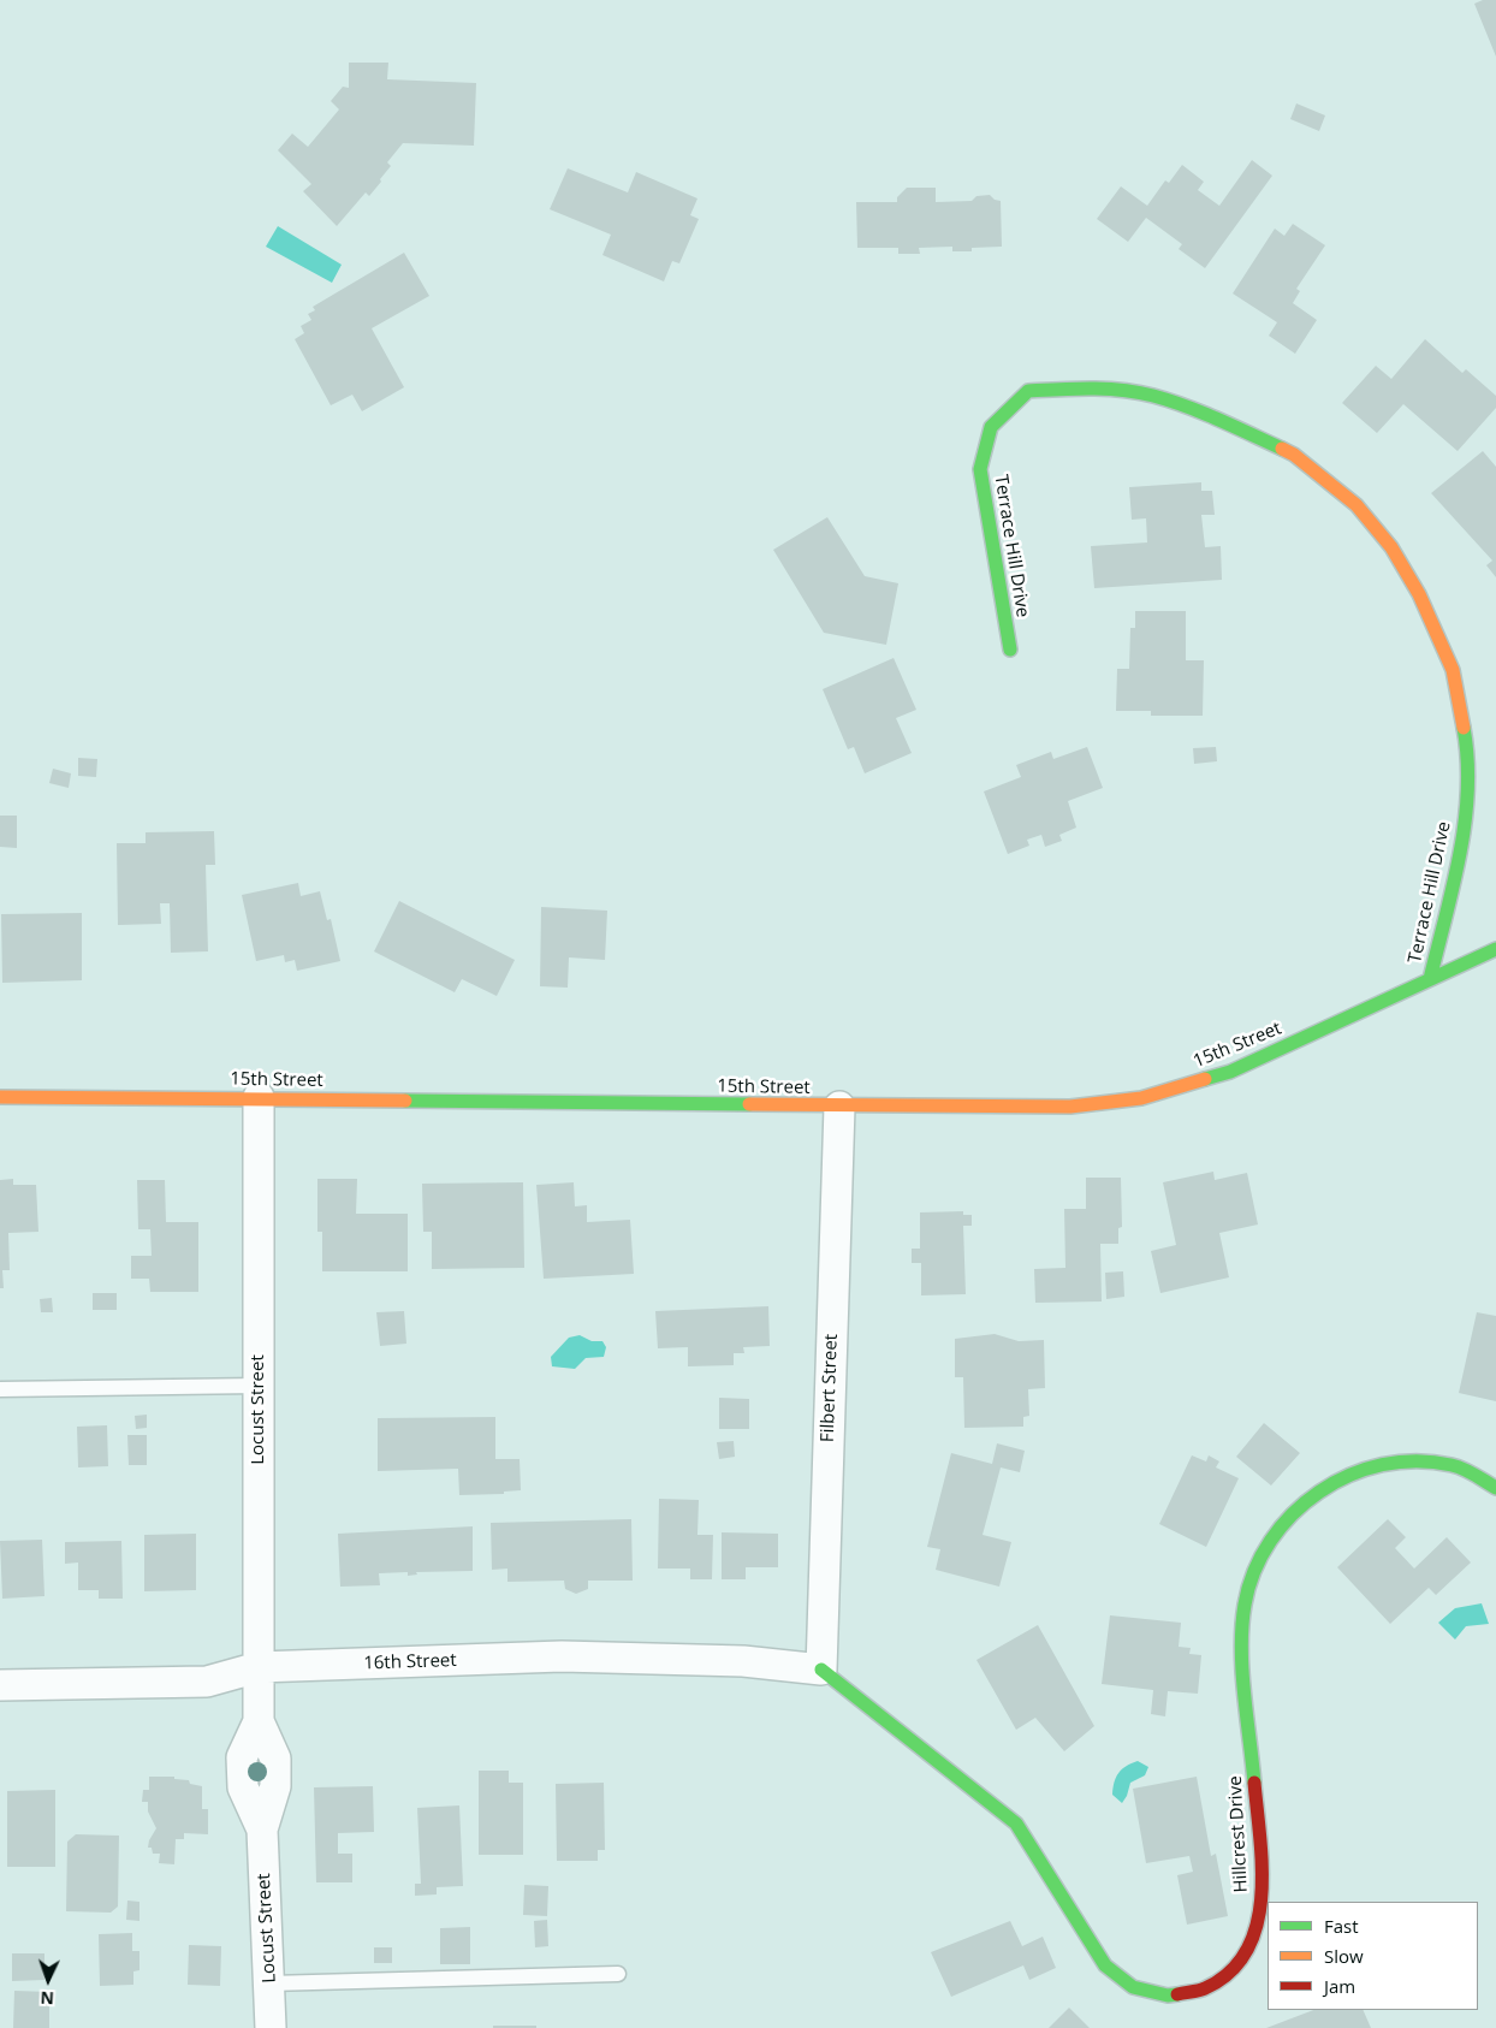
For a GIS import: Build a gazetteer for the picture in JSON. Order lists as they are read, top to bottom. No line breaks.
{"streets":{"street":["Terrace Hill Drive","15th Street","Filbert Street","Locust Street","16th Street","Hillcrest Drive"]},"crossings":[["Terrace Hill Drive","15th Street"],["15th Street","Filbert Street"],["15th Street","Locust Street"],["Filbert Street","16th Street"],["Filbert Street","Hillcrest Drive"],["Locust Street","16th Street"],["16th Street","Hillcrest Drive"]],"legend":["Fast","Slow","Jam"],"north":"bottom"}
